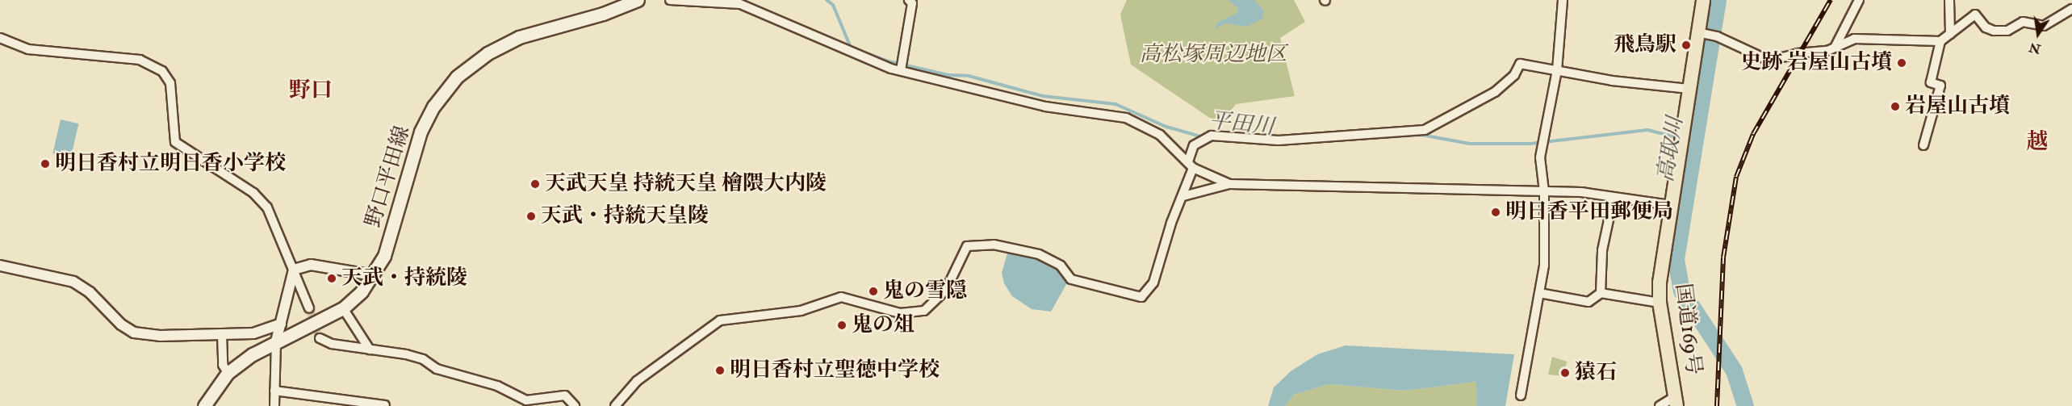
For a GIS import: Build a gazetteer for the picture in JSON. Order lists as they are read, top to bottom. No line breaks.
{"streets":{"highway":["国道169号"],"main road":["野口平田線"]},"districts":["野口","越"],"water":["平田川","高取川"],"parks":["高松塚周辺地区"],"places":["飛鳥駅","史跡 岩屋山古墳","岩屋山古墳","明日香村立明日香小学校","天武天皇 持統天皇 檜隈大内陵","明日香平田郵便局","天武・持統天皇陵","天武・持統陵","鬼の雪隠","鬼の俎","明日香村立聖徳中学校","猿石"],"north":"bottom"}
